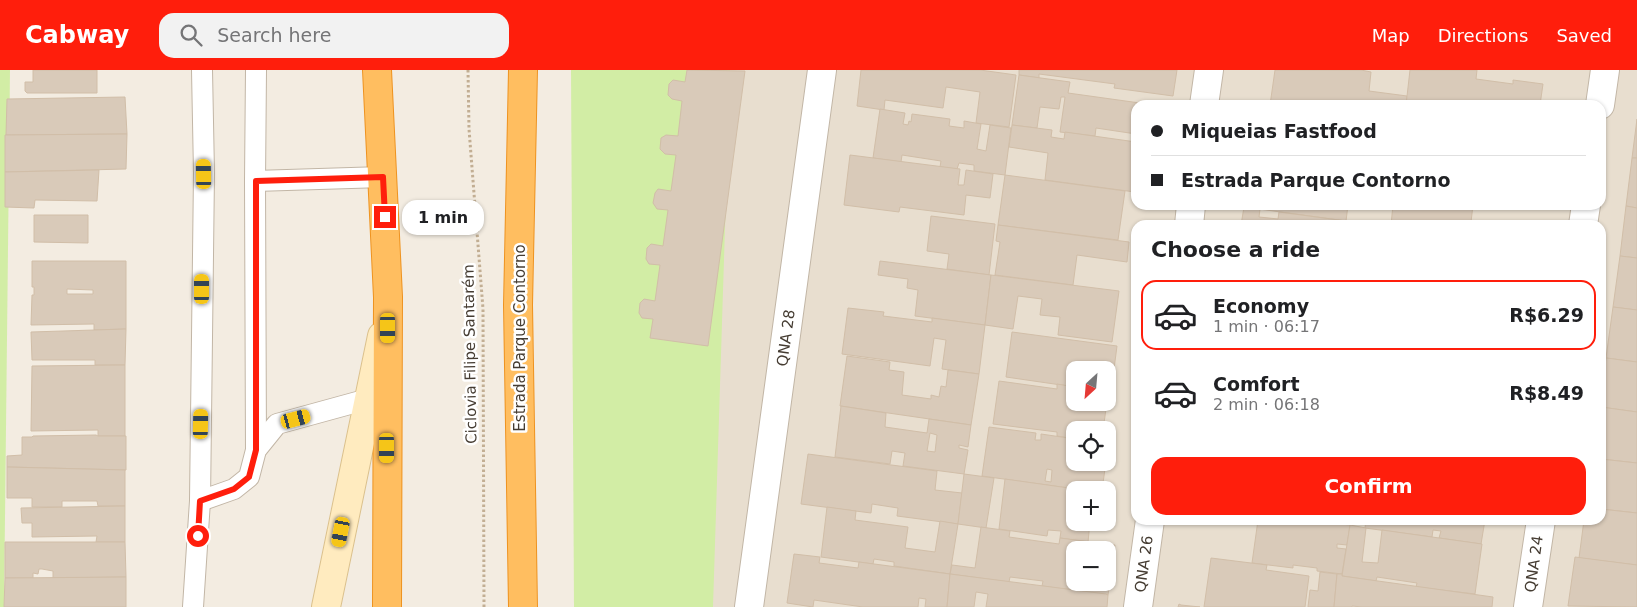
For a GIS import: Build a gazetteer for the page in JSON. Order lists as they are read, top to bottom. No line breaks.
{"streets":{"highway":["Estrada Parque Contorno"],"street":["QNA 28","QNA 26","QNA 24"],"path":["Ciclovia Filipe Santarém"]},"north":"bottom left","page":{"header":"Cabway","search":"Search here","nav":["Map","Directions","Saved"],"banner":["Miqueias Fastfood","Estrada Parque Contorno"],"bubble":"1 min","heading":"Choose a ride","list":[{"name":"Economy","note":"1 min · 06:17","value":"R$6.29"},{"name":"Comfort","note":"2 min · 06:18","value":"R$8.49"}],"map_buttons":["+","−"],"buttons":"Confirm"}}
